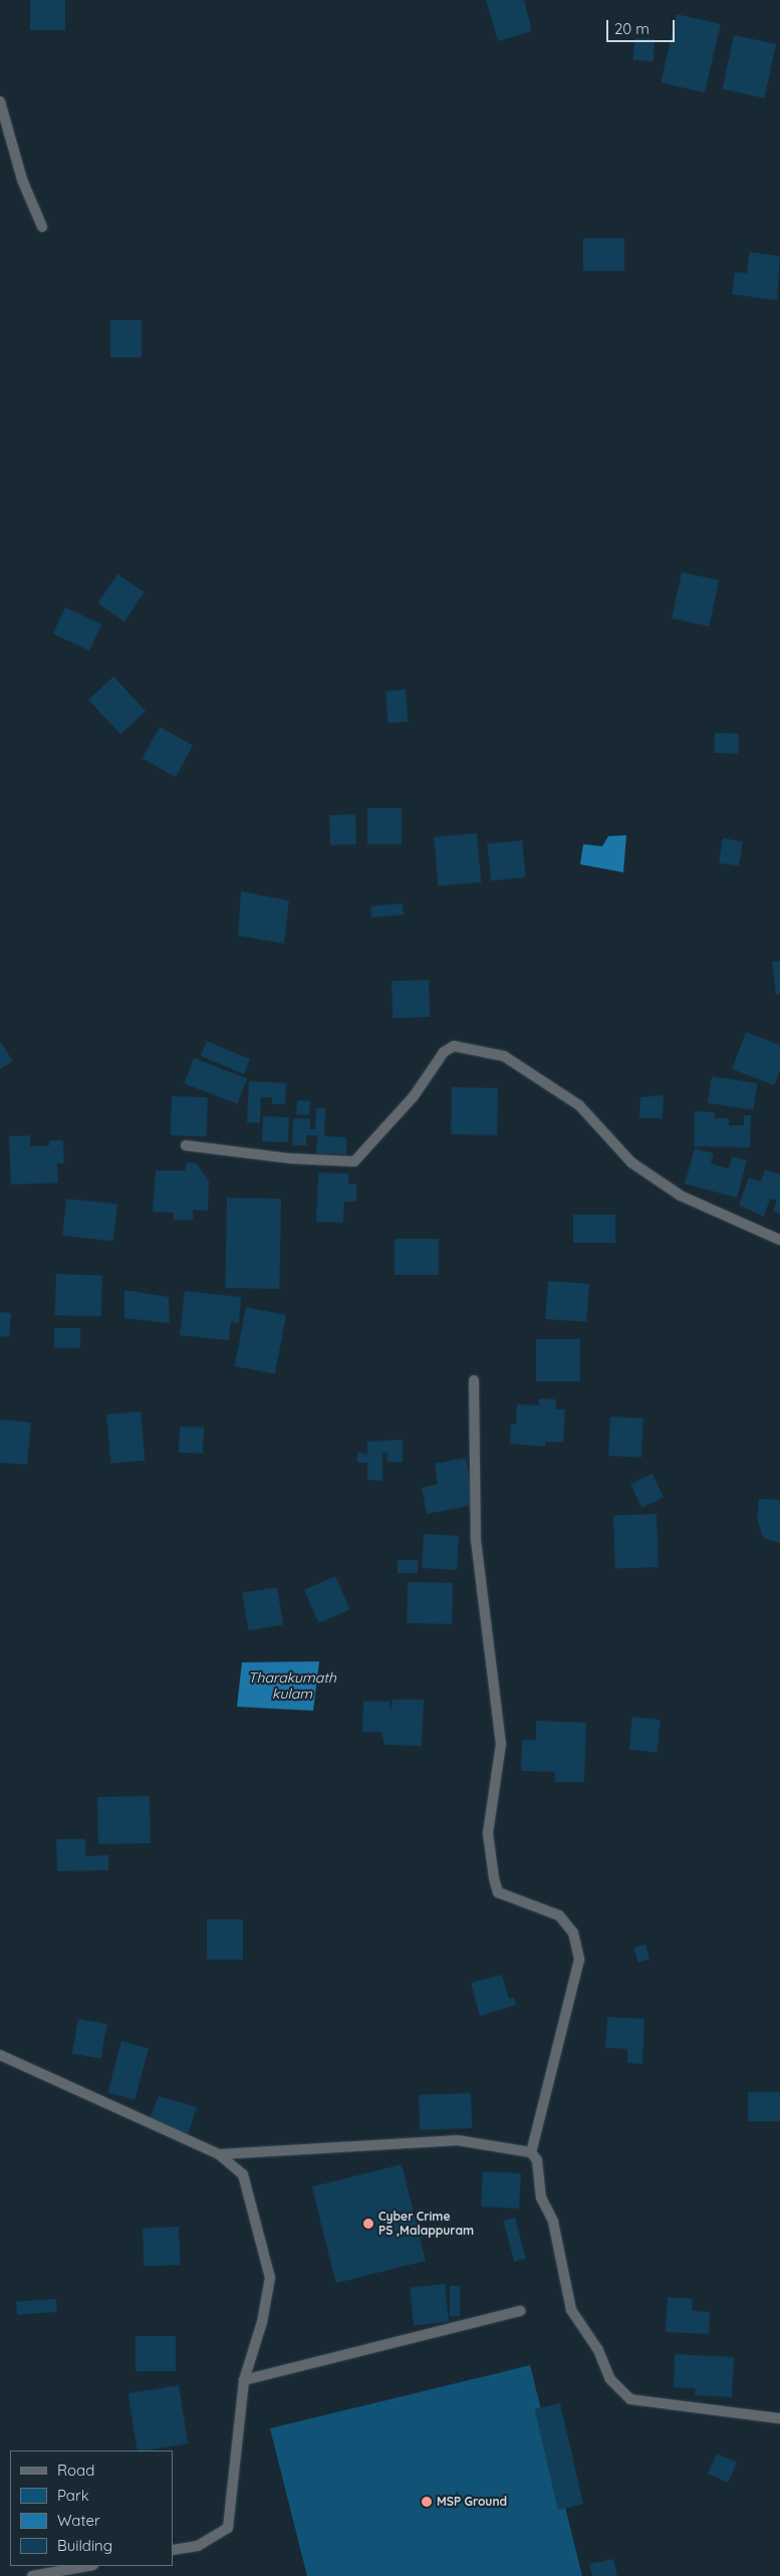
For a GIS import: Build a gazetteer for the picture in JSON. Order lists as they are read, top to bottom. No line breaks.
{"water":["Tharakumath kulam"],"places":["Cyber Crime PS ,Malappuram","MSP Ground"],"legend":["Road","Park","Water","Building"],"scale_bar":"20 m"}
